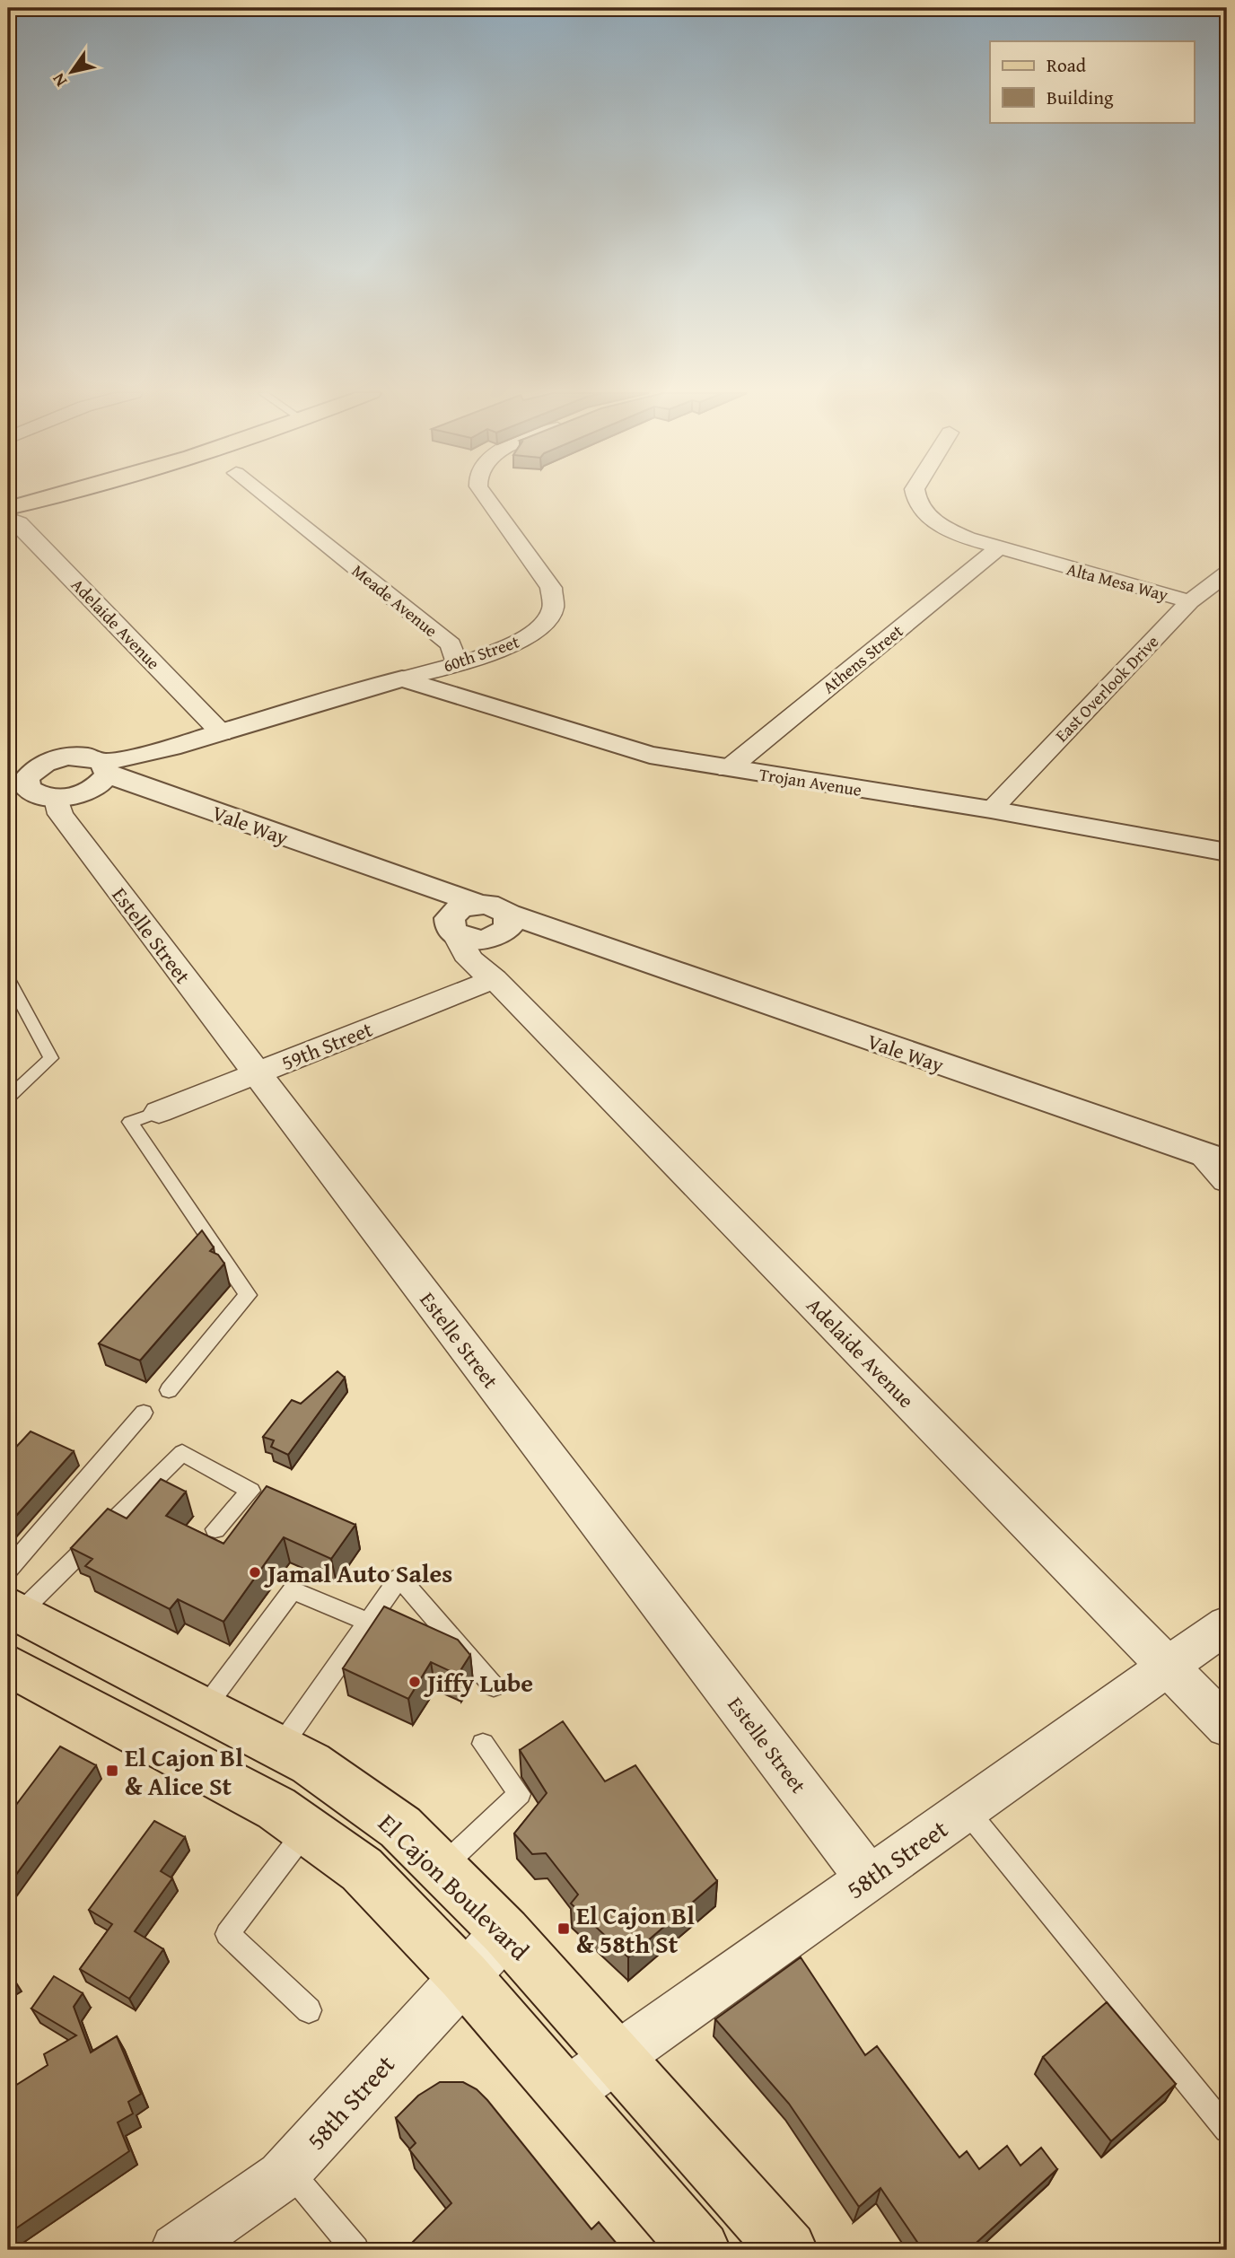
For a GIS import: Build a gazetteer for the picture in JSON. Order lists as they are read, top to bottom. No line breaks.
{"streets":{"main road":["El Cajon Boulevard"],"street":["Alta Mesa Way","Meade Avenue","Adelaide Avenue","60th Street","Athens Street","East Overlook Drive","Trojan Avenue","Vale Way","Estelle Street","59th Street","58th Street"]},"crossings":[["Alta Mesa Way","Athens Street"],["Alta Mesa Way","East Overlook Drive"],["Meade Avenue","60th Street"],["Adelaide Avenue","60th Street"],["Adelaide Avenue","Vale Way"],["Adelaide Avenue","59th Street"],["Adelaide Avenue","58th Street"],["60th Street","Trojan Avenue"],["60th Street","Vale Way"],["60th Street","Estelle Street"],["Athens Street","Trojan Avenue"],["East Overlook Drive","Trojan Avenue"],["Estelle Street","59th Street"],["Estelle Street","58th Street"],["58th Street","El Cajon Boulevard"]],"places":{"other":["Jamal Auto Sales","Jiffy Lube"],"transit":["El Cajon Bl & Alice St","El Cajon Bl & 58th St"]},"legend":["Road","Building"],"north":"bottom left"}
